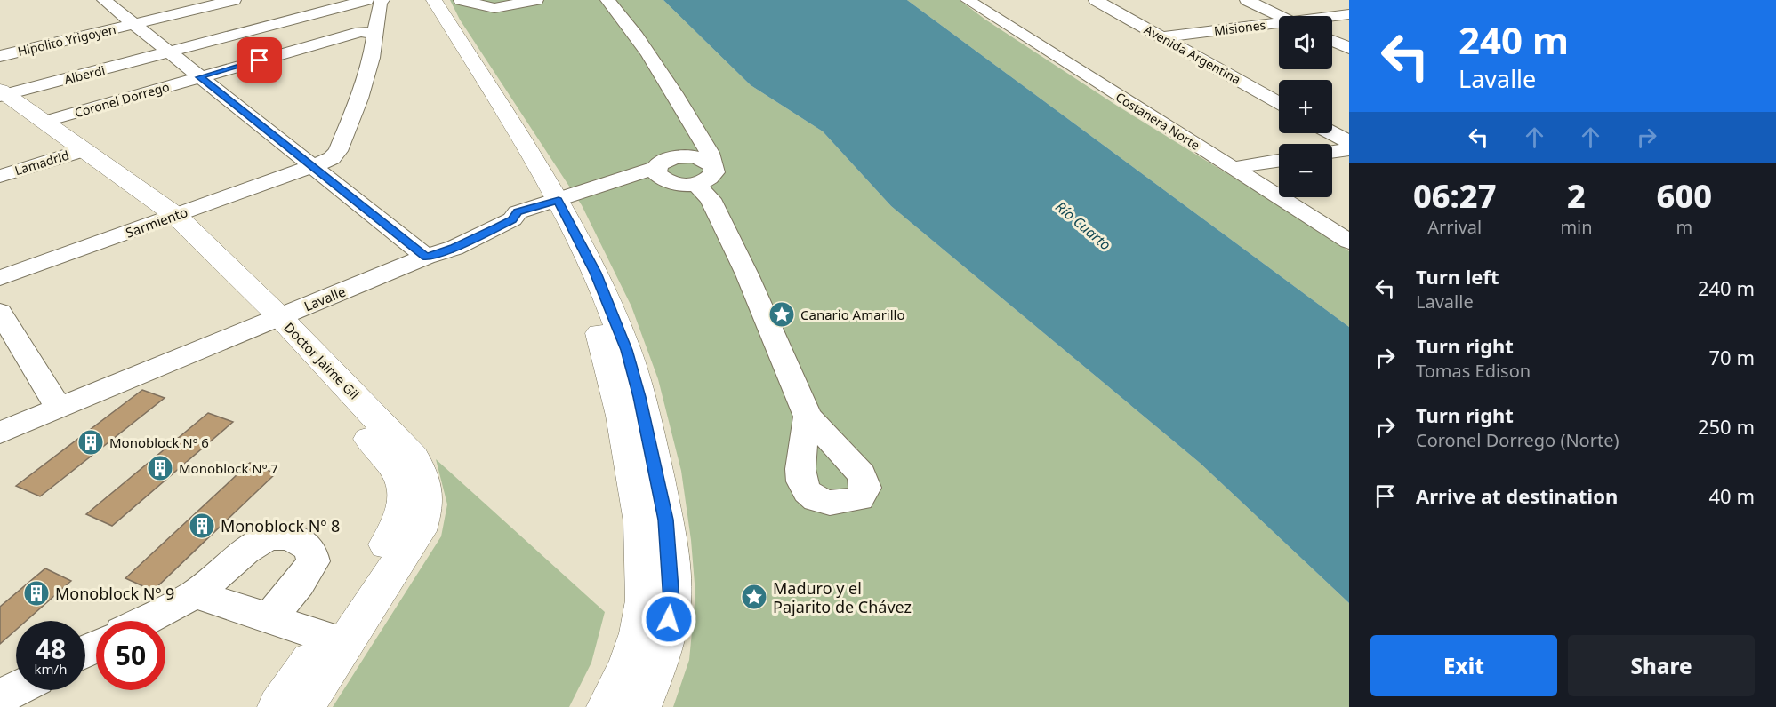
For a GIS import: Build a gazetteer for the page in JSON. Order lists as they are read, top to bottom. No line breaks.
{"streets":{"main road":["Doctor Jaime Gil"],"street":["Misiones","Hipolito Yrigoyen","Avenida Argentina","Alberdi","Coronel Dorrego","Costanera Norte","Lamadrid","Sarmiento","Lavalle"]},"crossings":[["Misiones","Avenida Argentina"],["Alberdi","Sarmiento"],["Alberdi","Doctor Jaime Gil"],["Coronel Dorrego","Sarmiento"],["Coronel Dorrego","Doctor Jaime Gil"],["Lamadrid","Doctor Jaime Gil"],["Sarmiento","Doctor Jaime Gil"],["Lavalle","Doctor Jaime Gil"]],"water":["Río Cuarto"],"places":{"place":["Canario Amarillo","Maduro y el Pajarito de Chávez"],"building":["Monoblock Nº 6","Monoblock Nº 7","Monoblock Nº 8","Monoblock Nº 9"]},"page":{"turn":["240 m","Lavalle"],"map_buttons":["+","−"],"eta":["06:27","Arrival","2","min","600","m"],"list":[{"name":"Turn left","note":"Lavalle","value":"240 m"},{"name":"Turn right","note":"Tomas Edison","value":"70 m"},{"name":"Turn right","note":"Coronel Dorrego (Norte)","value":"250 m"},{"name":"Arrive at destination","value":"40 m"}],"speed":"48 km/h","limit":"50","buttons":["Exit","Share"]}}
